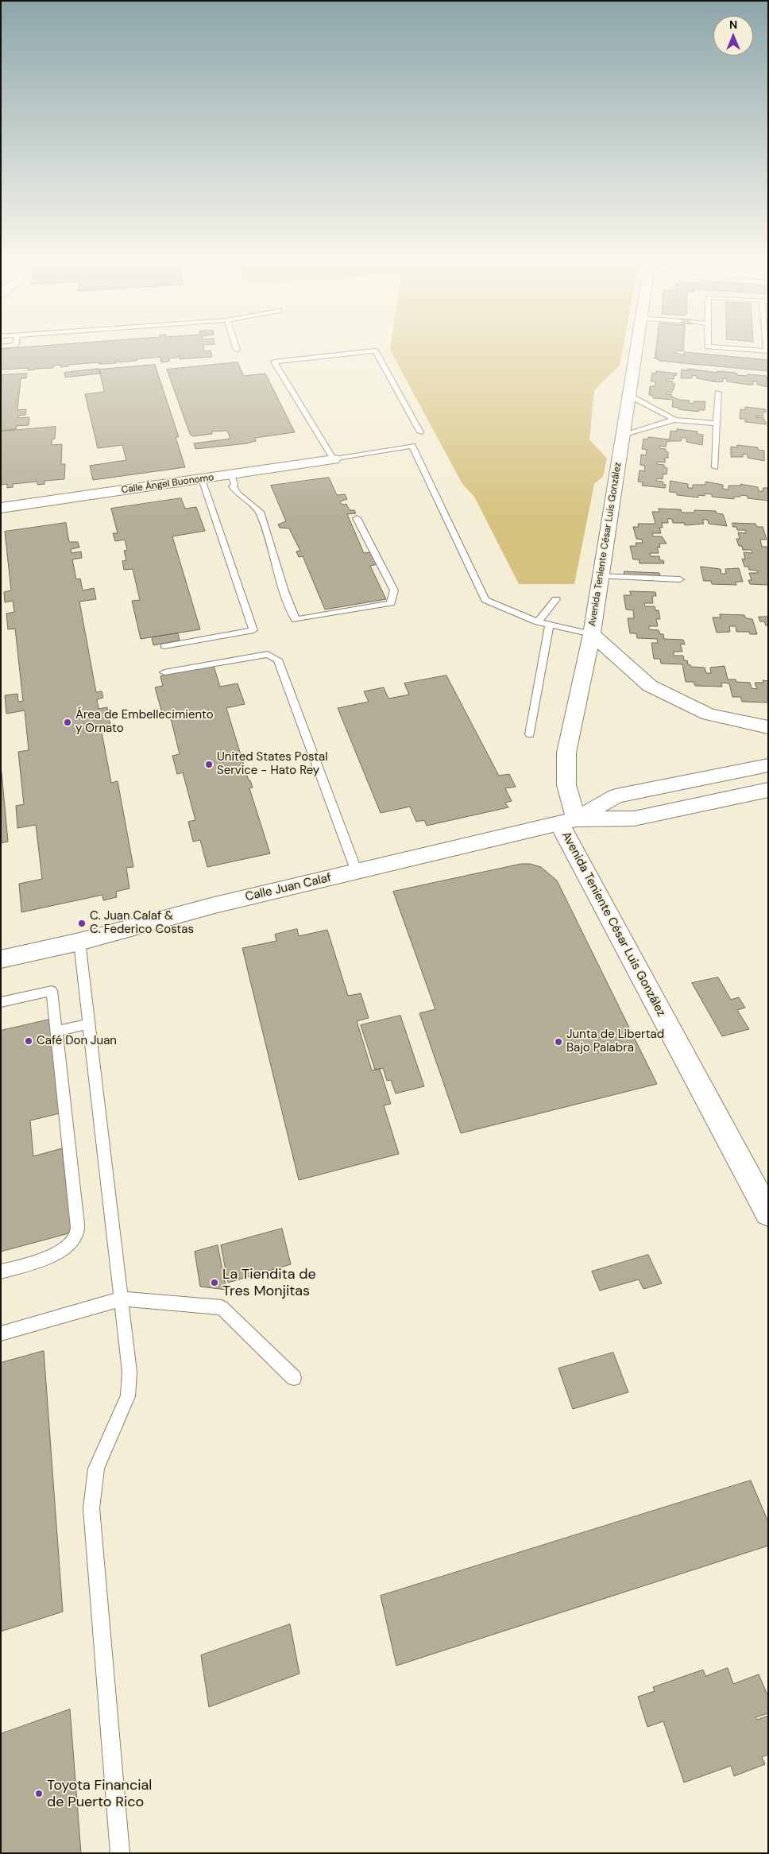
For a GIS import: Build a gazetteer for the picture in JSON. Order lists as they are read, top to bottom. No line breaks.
{"streets":{"street":["Calle Ángel Buonomo","Avenida Teniente César Luis González","Calle Juan Calaf"]},"crossings":[["Avenida Teniente César Luis González","Calle Juan Calaf"]],"places":["Área de Embellecimiento y Ornato","United States Postal Service - Hato Rey","C. Juan Calaf & C. Federico Costas","Café Don Juan","Junta de Libertad Bajo Palabra","La Tiendita de Tres Monjitas","Toyota Financial de Puerto Rico"],"north":"top"}
